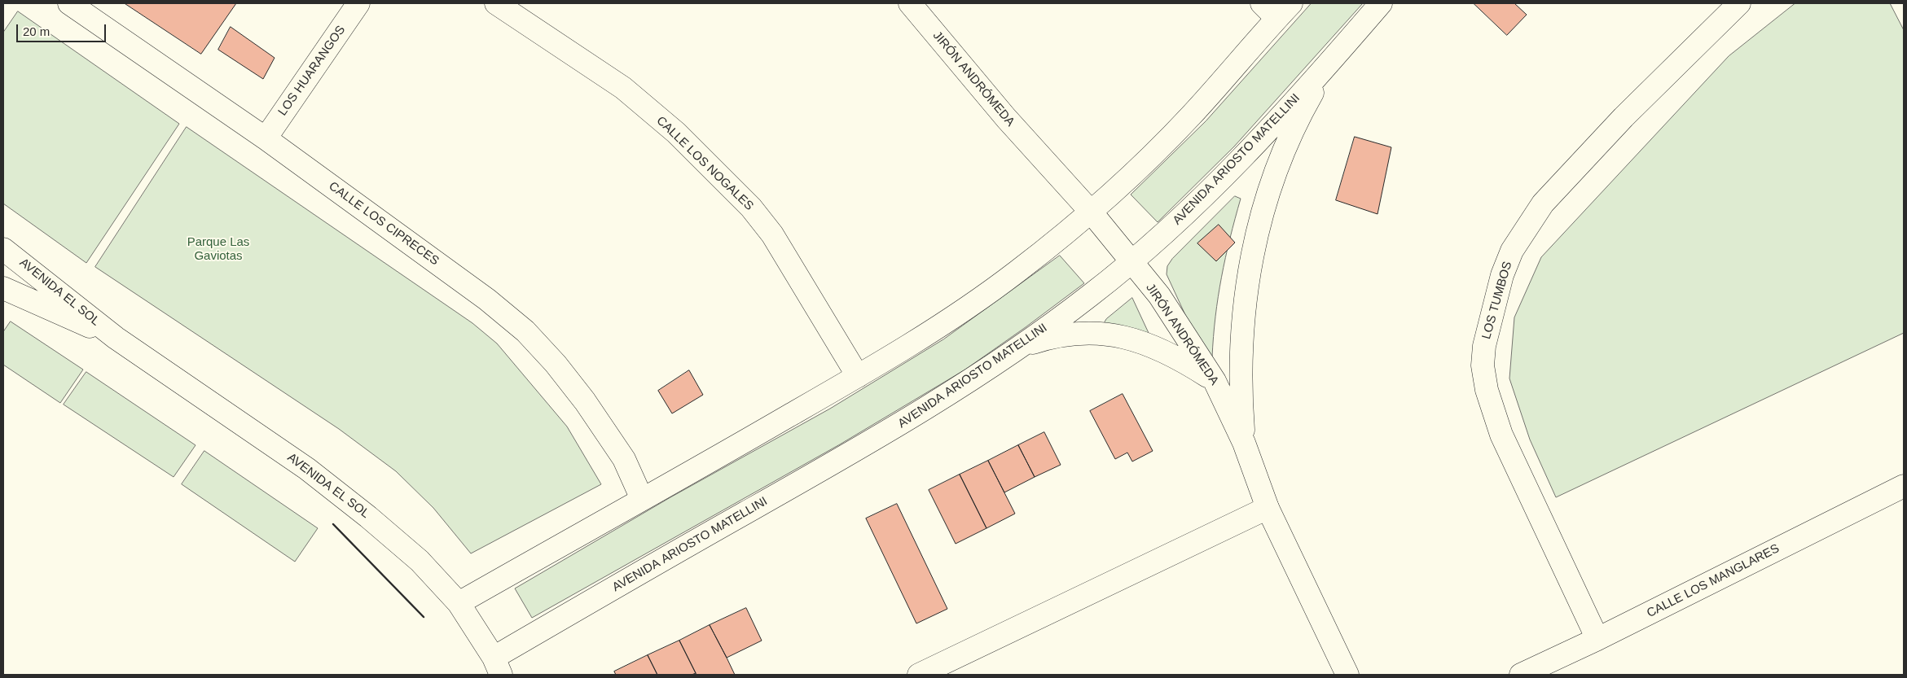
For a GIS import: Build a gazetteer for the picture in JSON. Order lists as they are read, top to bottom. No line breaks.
{"streets":{"street":["LOS HUARANGOS","JIRÓN ANDRÓMEDA","AVENIDA ARIOSTO MATELLINI","CALLE LOS NOGALES","CALLE LOS CIPRECES","AVENIDA EL SOL","LOS TUMBOS","CALLE LOS MANGLARES"]},"crossings":[["LOS HUARANGOS","CALLE LOS CIPRECES"],["JIRÓN ANDRÓMEDA","AVENIDA ARIOSTO MATELLINI"],["AVENIDA ARIOSTO MATELLINI","AVENIDA EL SOL"],["LOS TUMBOS","CALLE LOS MANGLARES"]],"parks":["Parque Las Gaviotas"],"scale_bar":"20 m"}
